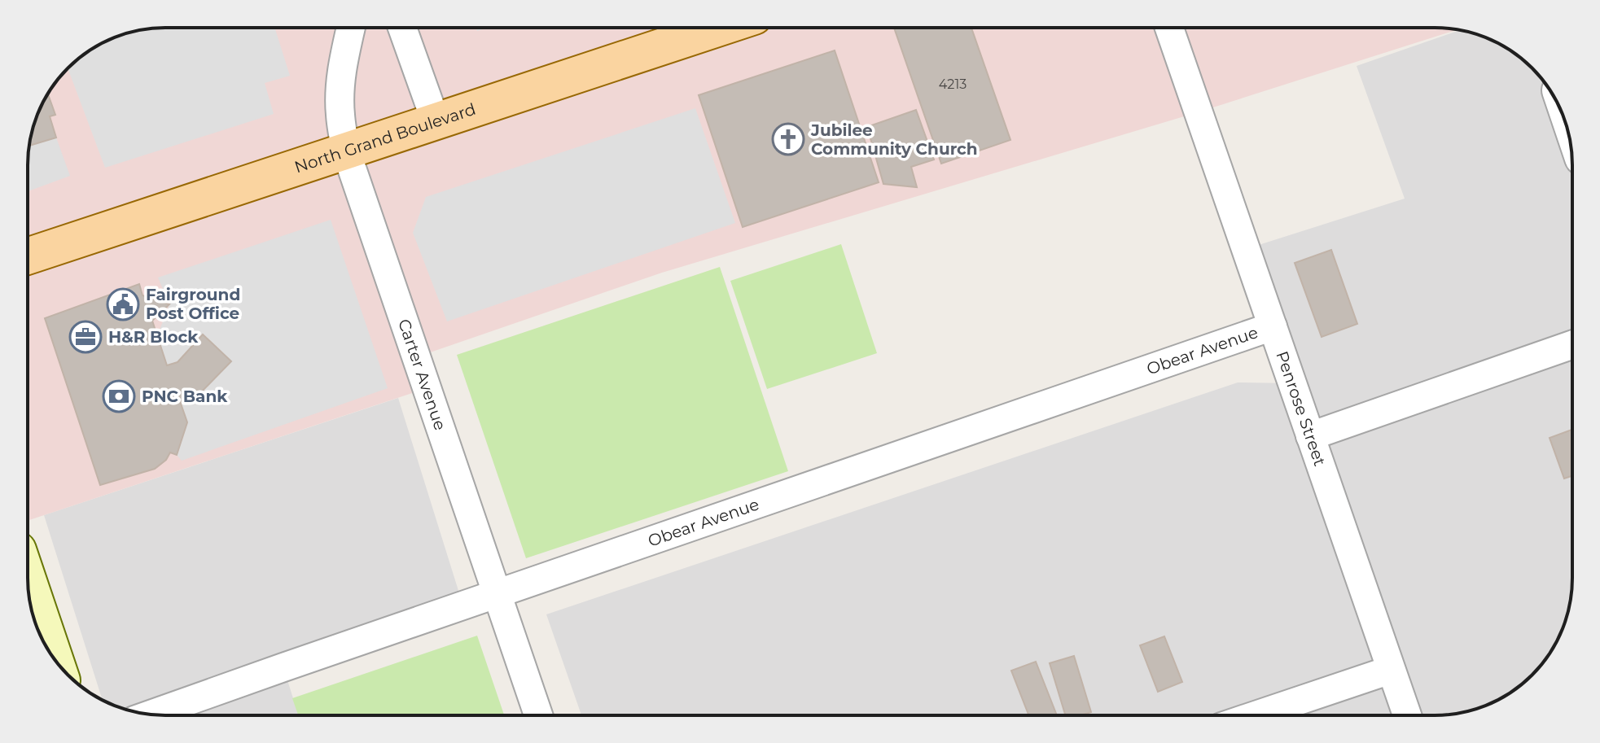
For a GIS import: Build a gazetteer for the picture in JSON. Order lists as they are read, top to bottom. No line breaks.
{"streets":{"main road":["North Grand Boulevard"],"street":["Obear Avenue","Carter Avenue","Penrose Street"]},"crossings":[["North Grand Boulevard","Carter Avenue"],["Obear Avenue","Carter Avenue"],["Obear Avenue","Penrose Street"]],"places":{"church":["Jubilee Community Church"],"public building":["Fairground Post Office"],"office":["H&R Block"],"bank":["PNC Bank"]},"house_numbers":["4213"]}
